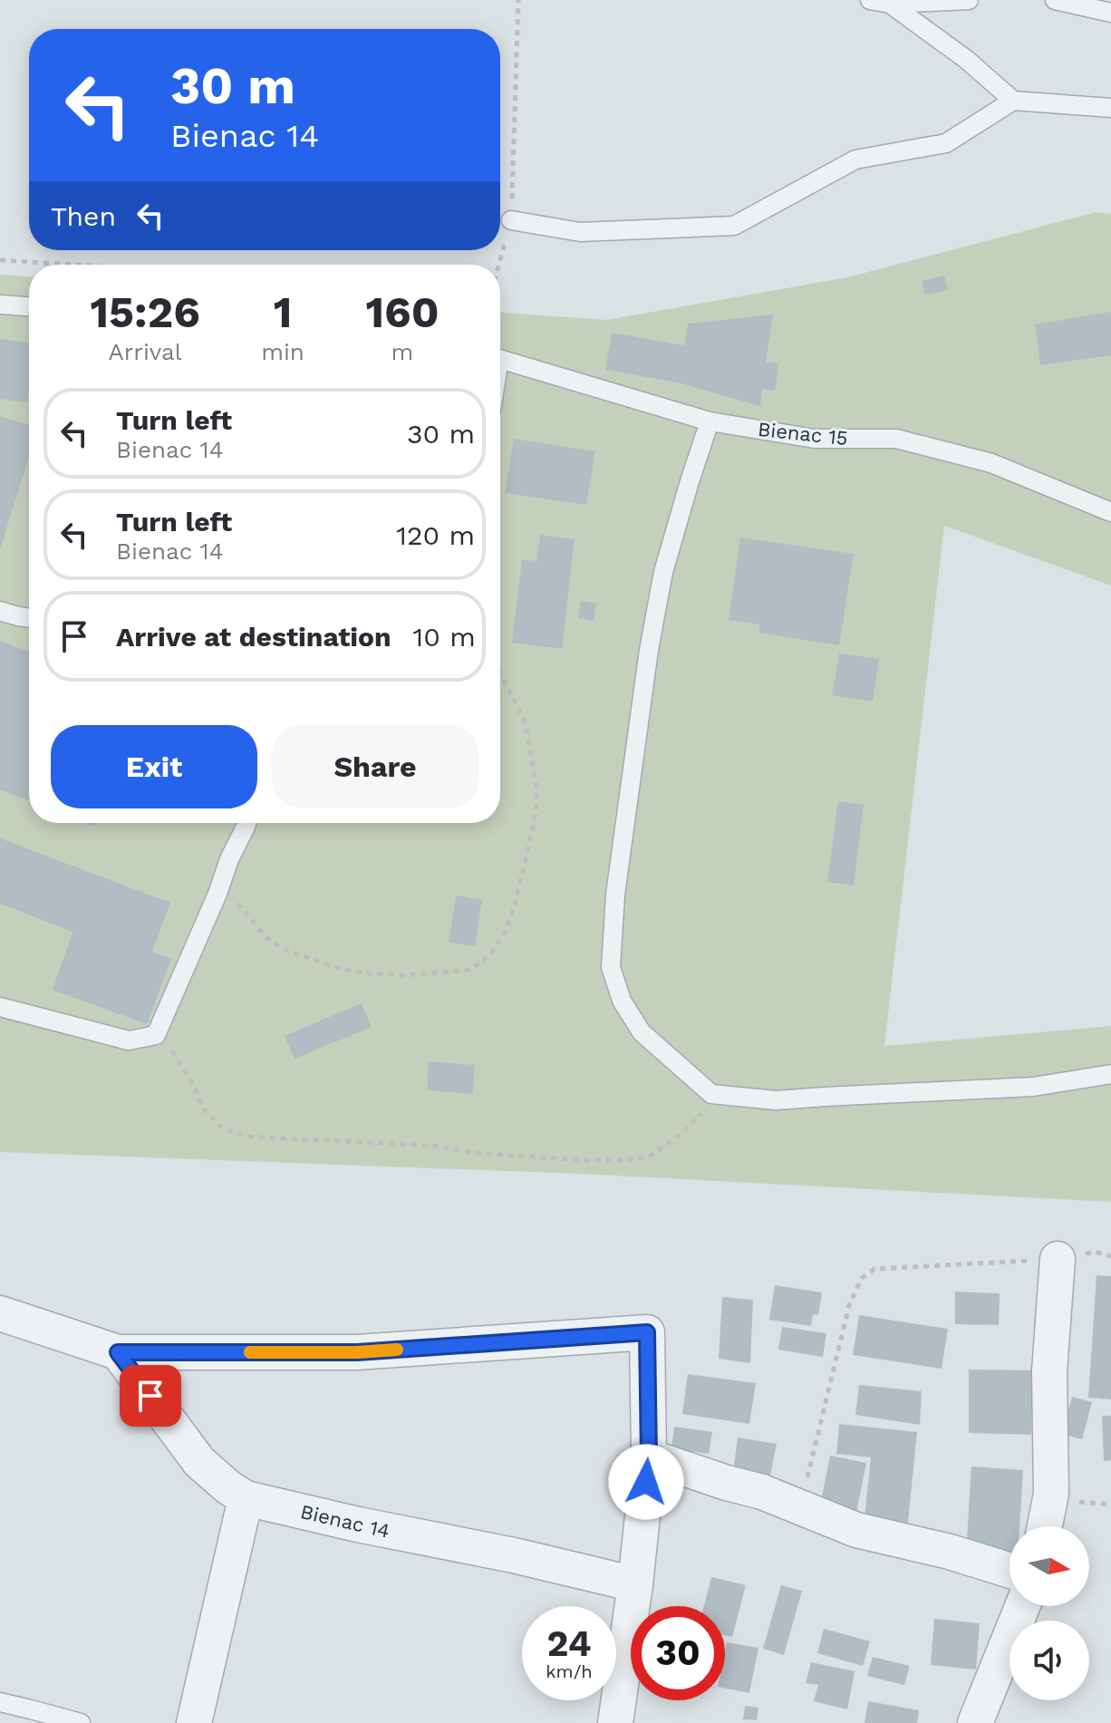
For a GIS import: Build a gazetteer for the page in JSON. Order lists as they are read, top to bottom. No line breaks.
{"streets":{"street":["Bienac 14"],"lane":["Bienac 15"]},"north":"right","page":{"turn":["30 m","Bienac 14"],"then":"Then","eta":["15:26","Arrival","1","min","160","m"],"list":[{"name":"Turn left","note":"Bienac 14","value":"30 m"},{"name":"Turn left","note":"Bienac 14","value":"120 m"},{"name":"Arrive at destination","value":"10 m"}],"buttons":["Exit","Share"],"speed":"24 km/h","limit":"30"}}
